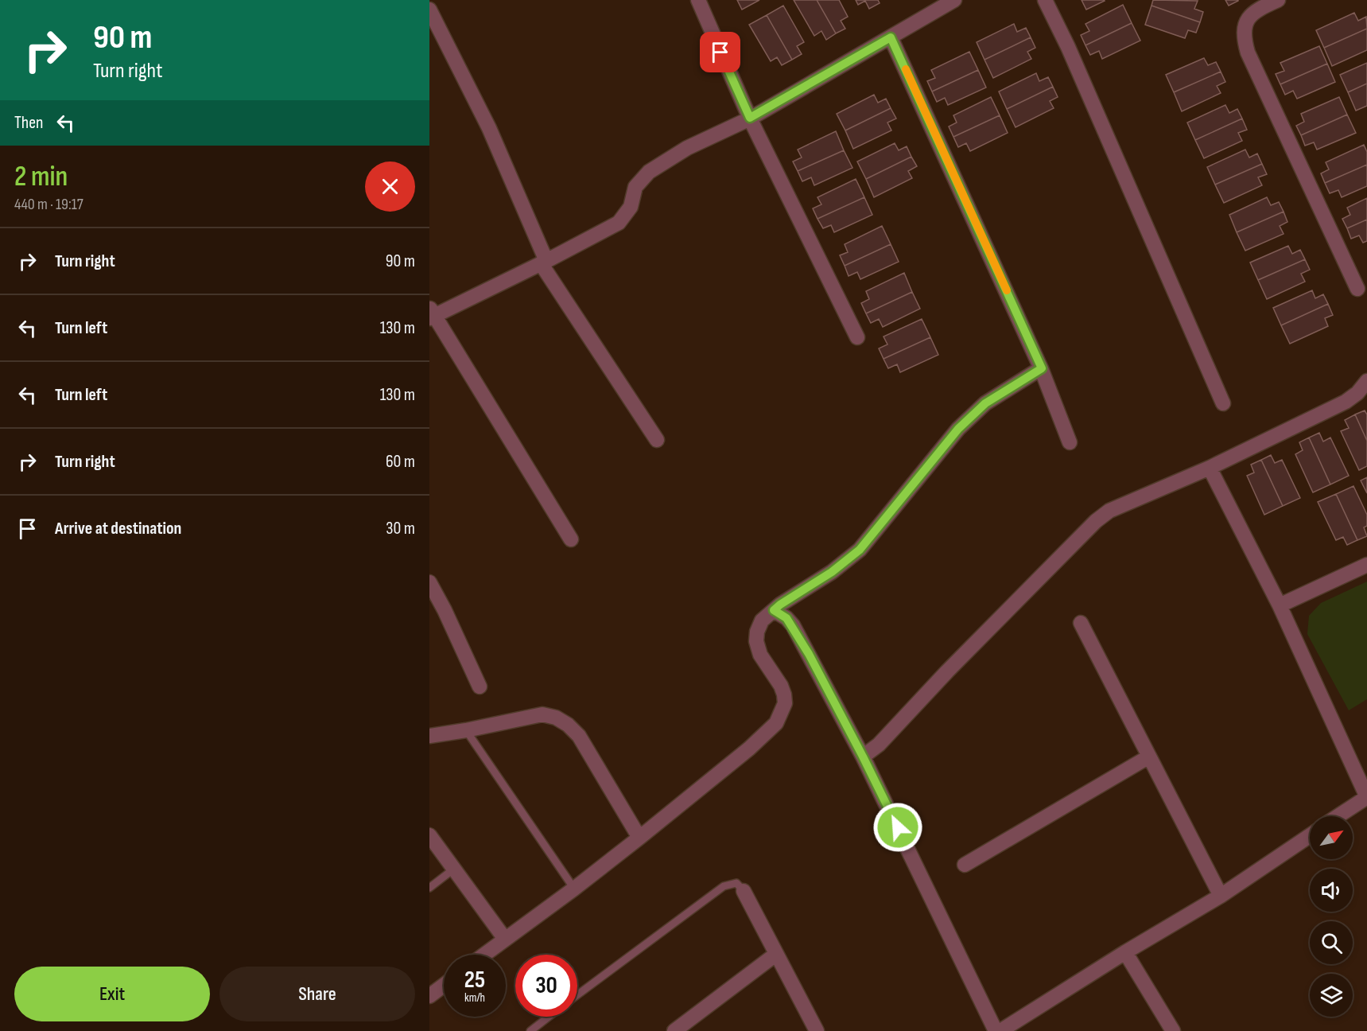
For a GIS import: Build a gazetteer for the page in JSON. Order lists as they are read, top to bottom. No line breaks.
{"north":"top right","page":{"turn":["90 m","Turn right"],"then":"Then","heading":["2 min","440 m · 19:17"],"list":[{"name":"Turn right","value":"90 m"},{"name":"Turn left","value":"130 m"},{"name":"Turn left","value":"130 m"},{"name":"Turn right","value":"60 m"},{"name":"Arrive at destination","value":"30 m"}],"speed":"25 km/h","limit":"30","buttons":["Exit","Share"]}}
